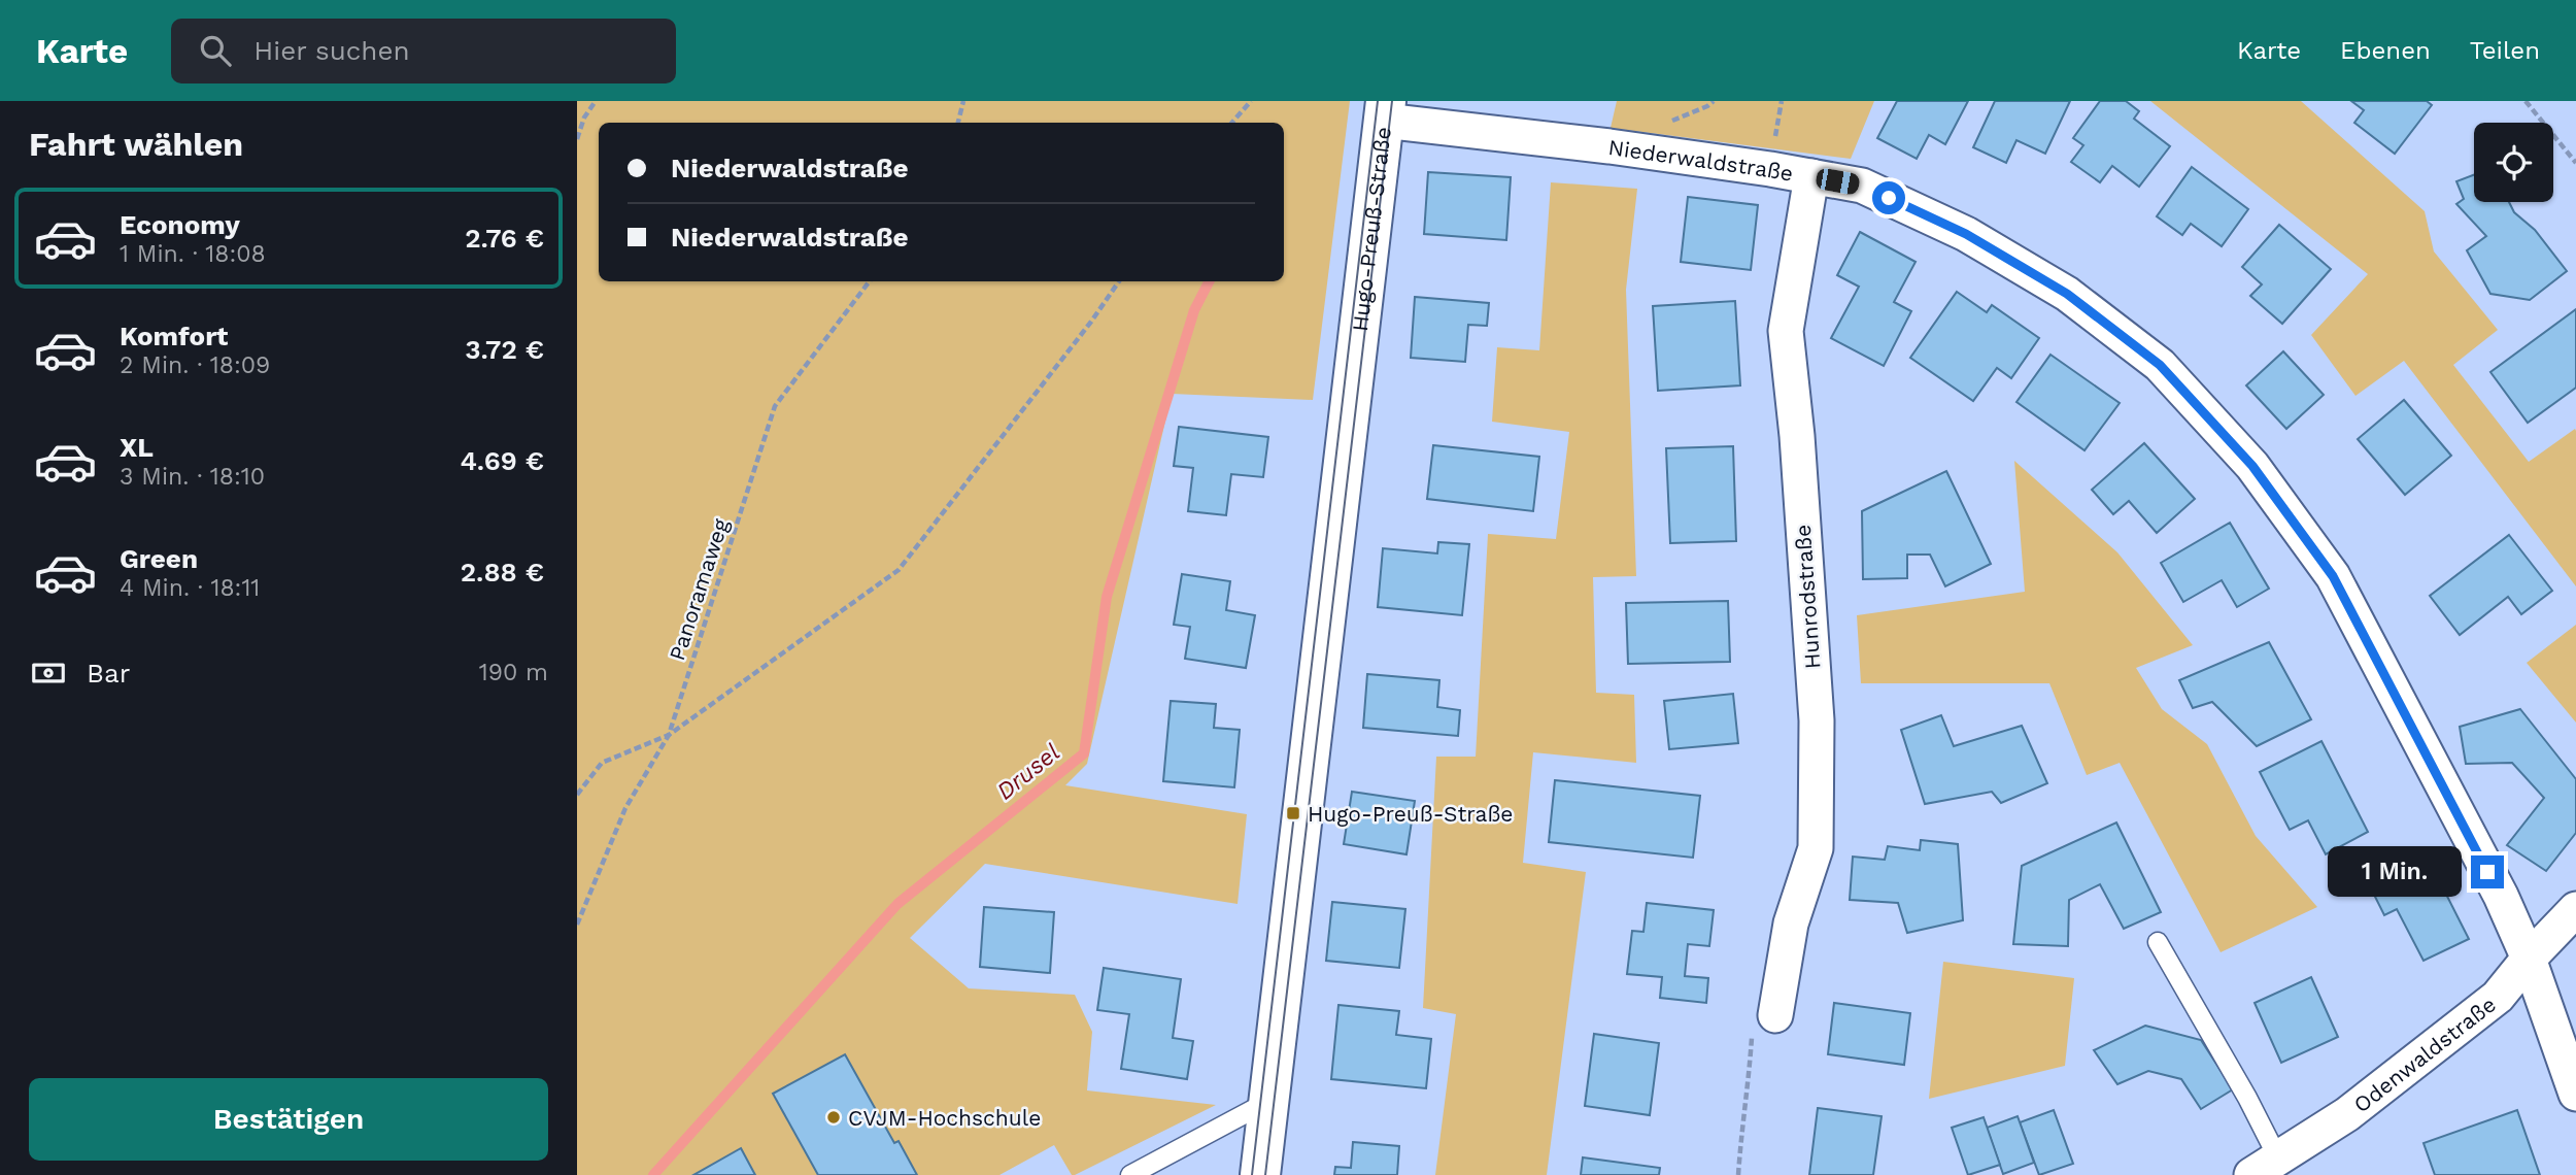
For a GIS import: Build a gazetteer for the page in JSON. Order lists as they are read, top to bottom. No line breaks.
{"streets":{"street":["Niederwaldstraße","Hugo-Preuß-Straße","Hunrodstraße","Odenwaldstraße"],"path":["Panoramaweg"]},"crossings":[["Niederwaldstraße","Hugo-Preuß-Straße"],["Niederwaldstraße","Hunrodstraße"],["Niederwaldstraße","Odenwaldstraße"]],"water":["Drusel"],"places":{"transit":["Hugo-Preuß-Straße"],"other":["CVJM-Hochschule"]},"page":{"header":"Karte","search":"Hier suchen","nav":["Karte","Ebenen","Teilen"],"heading":"Fahrt wählen","banner":["Niederwaldstraße","Niederwaldstraße"],"list":[{"name":"Economy","note":"1 Min. · 18:08","value":"2.76 €"},{"name":"Komfort","note":"2 Min. · 18:09","value":"3.72 €"},{"name":"XL","note":"3 Min. · 18:10","value":"4.69 €"},{"name":"Green","note":"4 Min. · 18:11","value":"2.88 €"}],"pay":["Bar","190 m"],"bubble":"1 Min.","buttons":"Bestätigen"}}
